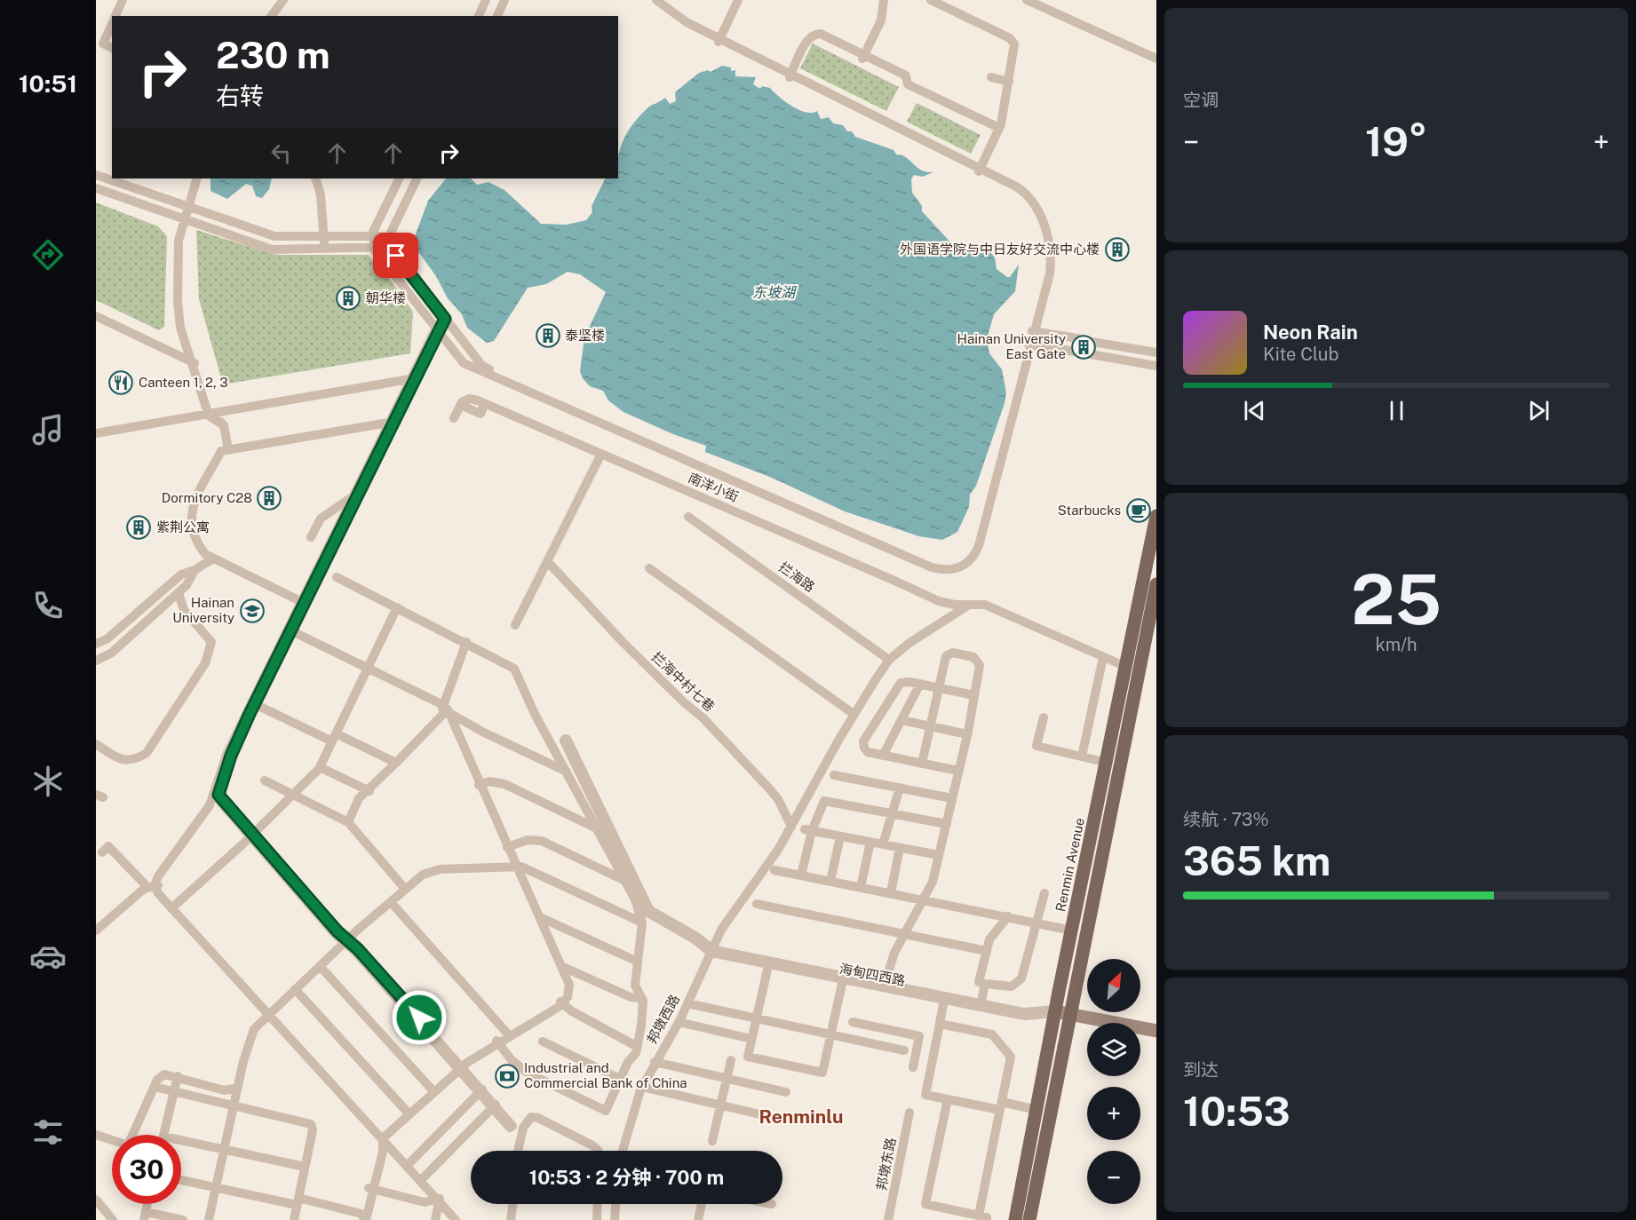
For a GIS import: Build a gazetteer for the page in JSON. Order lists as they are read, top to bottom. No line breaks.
{"streets":{"main road":["Renmin Avenue"],"street":["南洋小街","拦海路","拦海中村七巷","海甸四西路","邦墩西路","邦墩东路"]},"crossings":[["南洋小街","Renmin Avenue"],["Renmin Avenue","海甸四西路"],["海甸四西路","邦墩西路"]],"districts":["Renminlu"],"water":["东坡湖"],"places":{"building":["外国语学院与中日友好交流中心楼","朝华楼","泰坚楼","Hainan University East Gate","Dormitory C28","紫荆公寓"],"restaurant":["Canteen 1, 2, 3"],"cafe":["Starbucks"],"school or university":["Hainan University"],"bank":["Industrial and Commercial Bank of China"]},"north":"top right","page":{"tabs":"10:51","tile":["空调",["25","km/h"],["续航 · 73%","365 km"],["到达","10:53"]],"turn":["230 m","右转"],"heat":["−","19°","+"],"song":["Neon Rain","Kite Club"],"map_buttons":["+","−"],"limit":"30","trip":"10:53 · 2 分钟 · 700 m"}}
